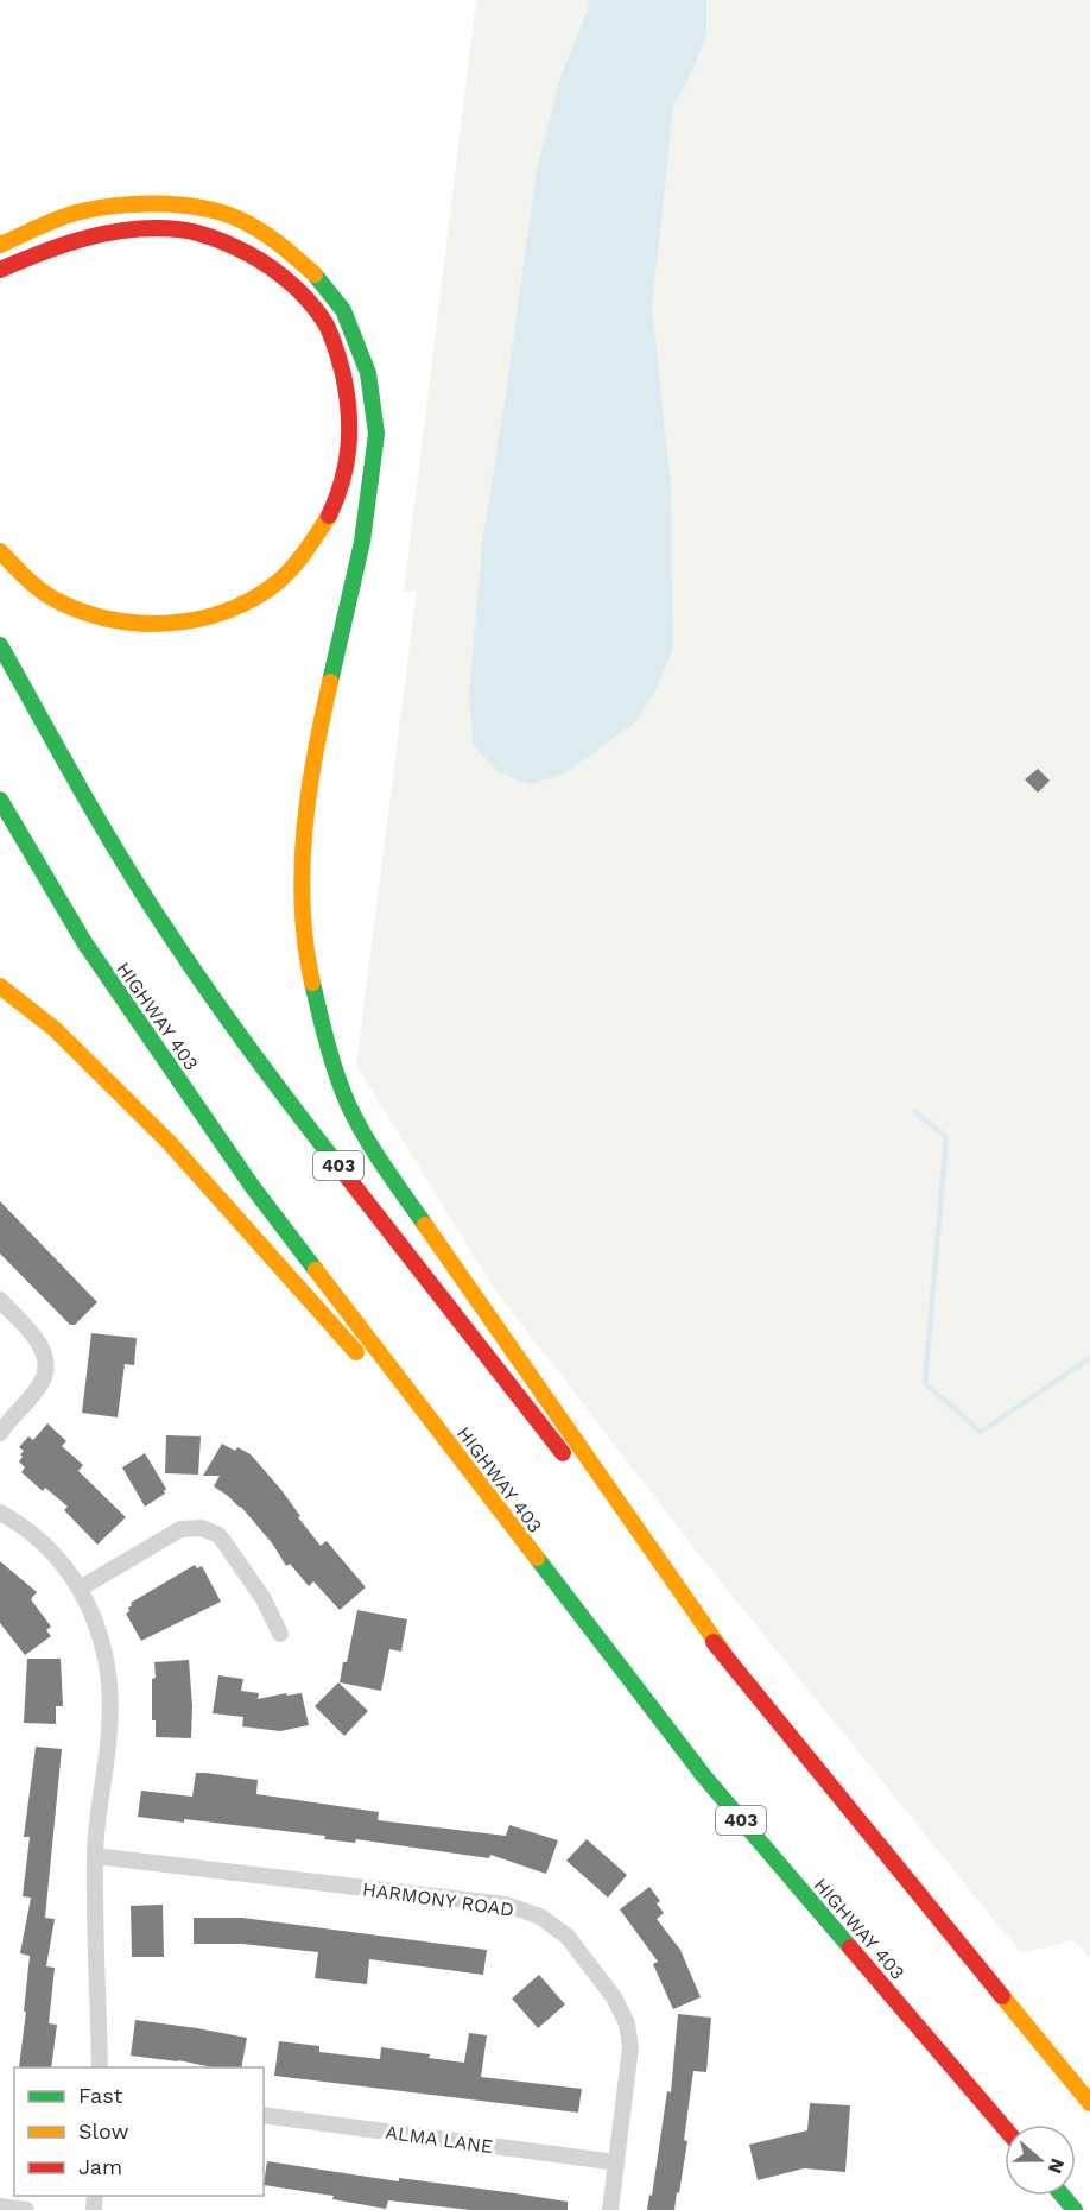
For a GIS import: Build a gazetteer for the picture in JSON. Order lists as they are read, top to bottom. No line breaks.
{"streets":{"highway":["HIGHWAY 403","403"],"street":["HARMONY ROAD","ALMA LANE"]},"crossings":[["HARMONY ROAD","ALMA LANE"]],"legend":["Fast","Slow","Jam"],"north":"right"}
